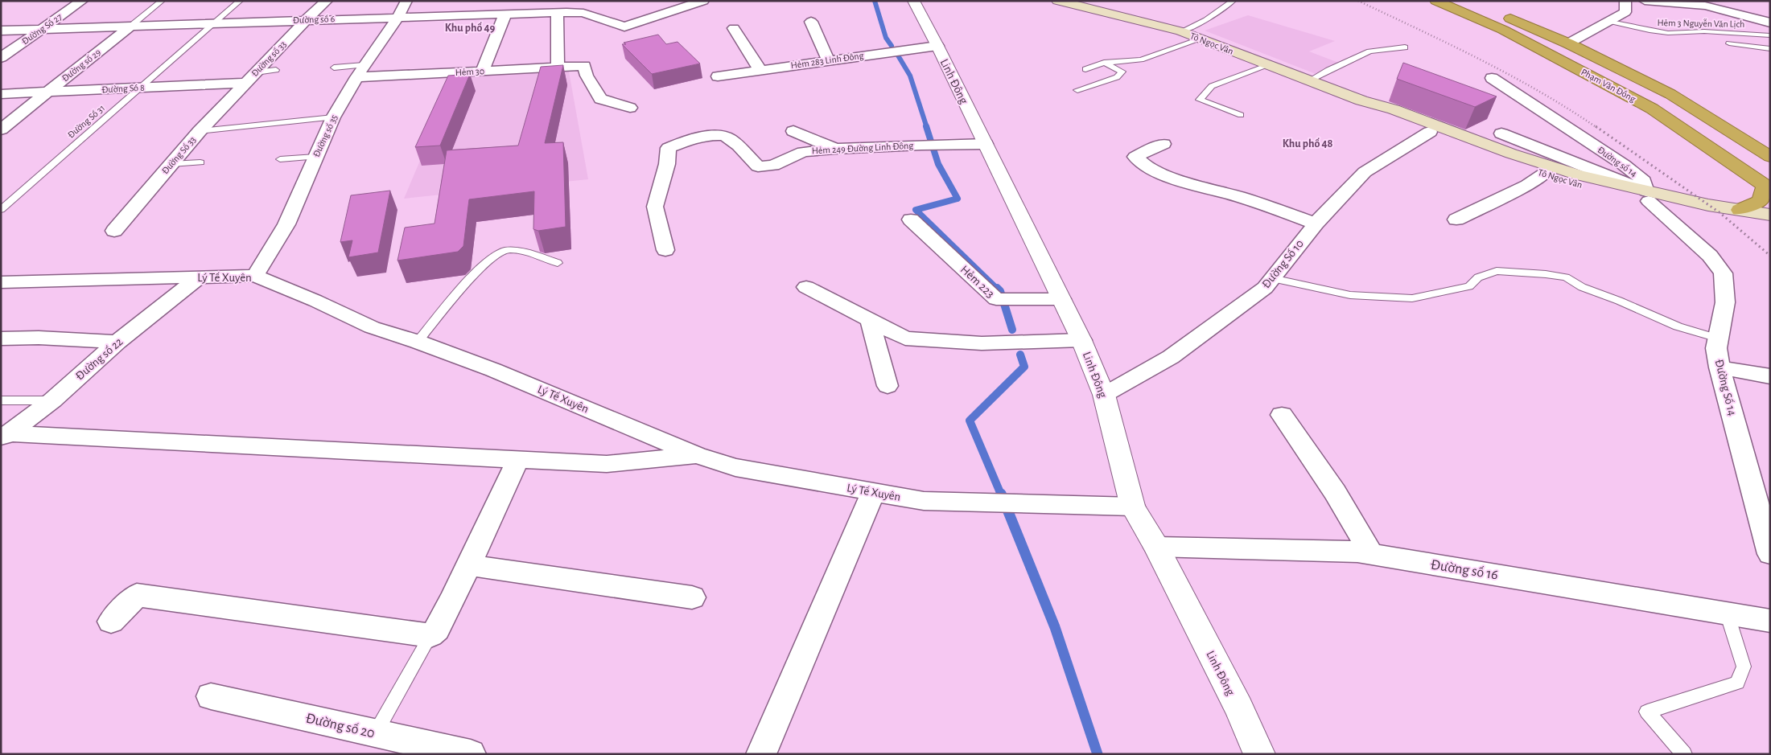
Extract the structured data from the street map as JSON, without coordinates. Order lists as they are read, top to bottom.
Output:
{
  "streets": {
    "highway": ["Phạm Văn Đồng"],
    "main road": ["Tô Ngọc Vân"],
    "street": [
      "Đường số 6",
      "Đường Số 27",
      "Đường số 33",
      "Hẻm 283 Linh Đông",
      "Đường số 29",
      "Hẻm 30",
      "Linh Đông",
      "Đường Só 8",
      "Đường số 35",
      "Hẻm 249 Đường Linh Đông",
      "Đường Số 33",
      "Đường số 14",
      "Đường Số 10",
      "Lý Tế Xuyên",
      "Hẻm 223",
      "Đường số 22",
      "Đường Số 14",
      "Đường số 16",
      "Đường số 20"
    ],
    "lane": ["Hẻm 3 Nguyễn Văn Lịch", "Đường Số 31"]
  },
  "crossings": [
    ["Đường số 6", "Đường Số 27"],
    ["Đường số 6", "Đường số 33"],
    ["Đường số 6", "Đường số 29"],
    ["Đường số 6", "Đường Số 31"],
    ["Đường số 6", "Đường số 35"],
    ["Tô Ngọc Vân", "Đường số 14"],
    ["Tô Ngọc Vân", "Đường Số 10"],
    ["Tô Ngọc Vân", "Đường Số 14"],
    ["Đường số 33", "Đường Só 8"],
    ["Đường số 33", "Đường Số 33"],
    ["Hẻm 283 Linh Đông", "Linh Đông"],
    ["Đường số 29", "Đường Só 8"],
    ["Hẻm 30", "Đường số 35"],
    ["Linh Đông", "Hẻm 249 Đường Linh Đông"],
    ["Linh Đông", "Đường Số 10"],
    ["Linh Đông", "Lý Tế Xuyên"],
    ["Linh Đông", "Hẻm 223"],
    ["Linh Đông", "Đường số 16"],
    ["Đường Só 8", "Đường Số 31"],
    ["Đường Só 8", "Đường Số 33"],
    ["Đường số 35", "Lý Tế Xuyên"],
    ["Đường số 14", "Đường Số 14"],
    ["Lý Tế Xuyên", "Đường số 22"]
  ],
  "districts": ["Khu phố 49", "Khu phố 48"]
}
